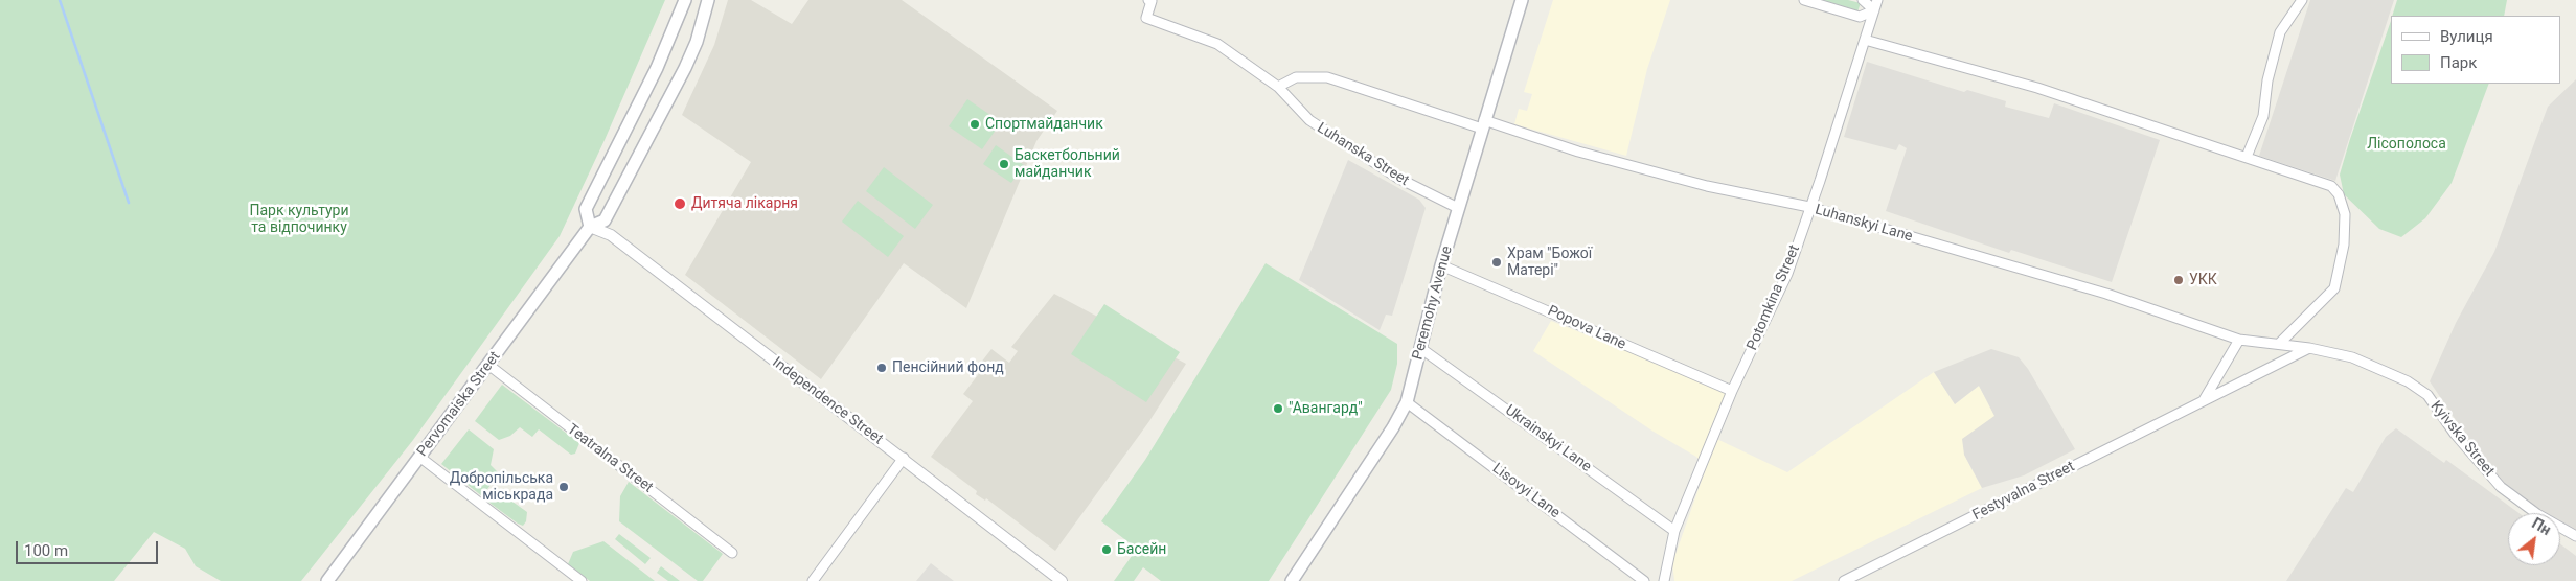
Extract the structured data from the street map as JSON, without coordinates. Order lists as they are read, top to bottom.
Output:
{
  "streets": {
    "main road": ["Peremohy Avenue", "Pervomaiska Street"],
    "street": [
      "Luhanska Street",
      "Luhanskyi Lane",
      "Potomkina Street",
      "Popova Lane",
      "Independence Street",
      "Ukrainskyi Lane",
      "Kyivska Street",
      "Teatralna Street",
      "Lisovyi Lane",
      "Festyvalna Street"
    ]
  },
  "crossings": [
    ["Luhanska Street", "Peremohy Avenue"],
    ["Luhanskyi Lane", "Potomkina Street"],
    ["Luhanskyi Lane", "Peremohy Avenue"],
    ["Potomkina Street", "Popova Lane"],
    ["Potomkina Street", "Ukrainskyi Lane"],
    ["Peremohy Avenue", "Popova Lane"],
    ["Peremohy Avenue", "Ukrainskyi Lane"],
    ["Peremohy Avenue", "Lisovyi Lane"],
    ["Independence Street", "Pervomaiska Street"],
    ["Pervomaiska Street", "Teatralna Street"],
    ["Kyivska Street", "Festyvalna Street"]
  ],
  "parks": ["Лісополоса", "Парк культури та відпочинку"],
  "places": [
    "Спортмайданчик",
    "Баскетбольний майданчик",
    "Дитяча лікарня",
    "Храм \"Божої Матері\"",
    "УКК",
    "Пенсійний фонд",
    "\"Авангард\"",
    "Добропільська міськрада",
    "Басейн"
  ],
  "legend": ["Вулиця", "Парк"],
  "scale_bar": "100 m",
  "north": "top right"
}
